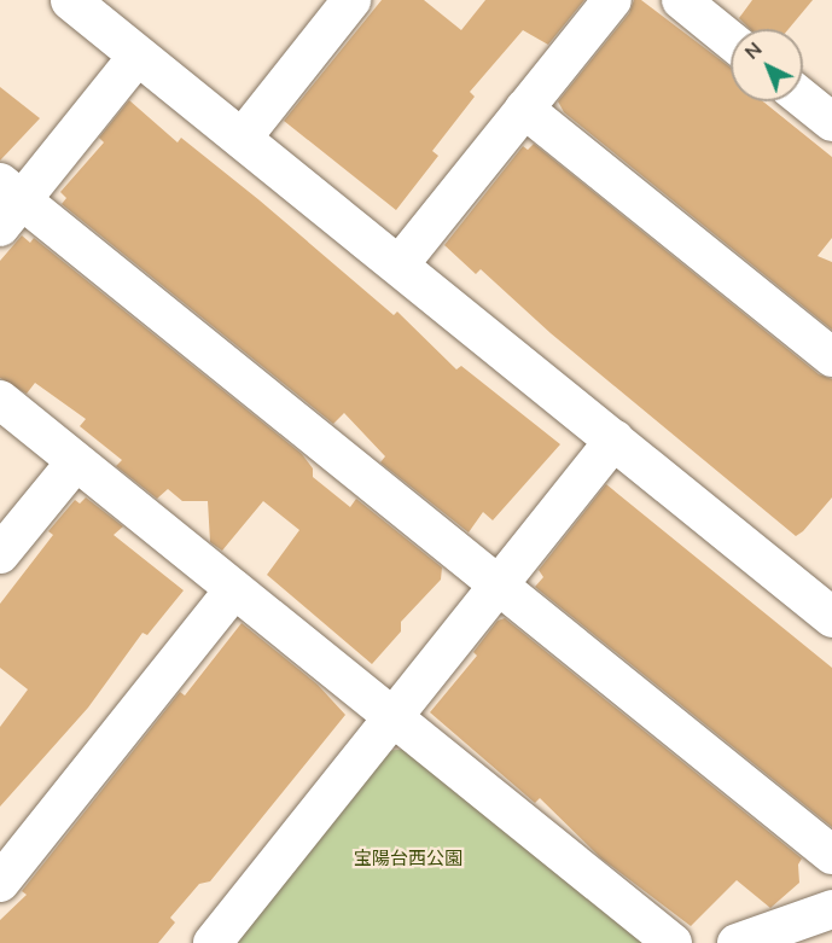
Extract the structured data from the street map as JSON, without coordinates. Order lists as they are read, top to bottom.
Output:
{
  "parks": ["宝陽台西公園"],
  "north": "top left"
}
